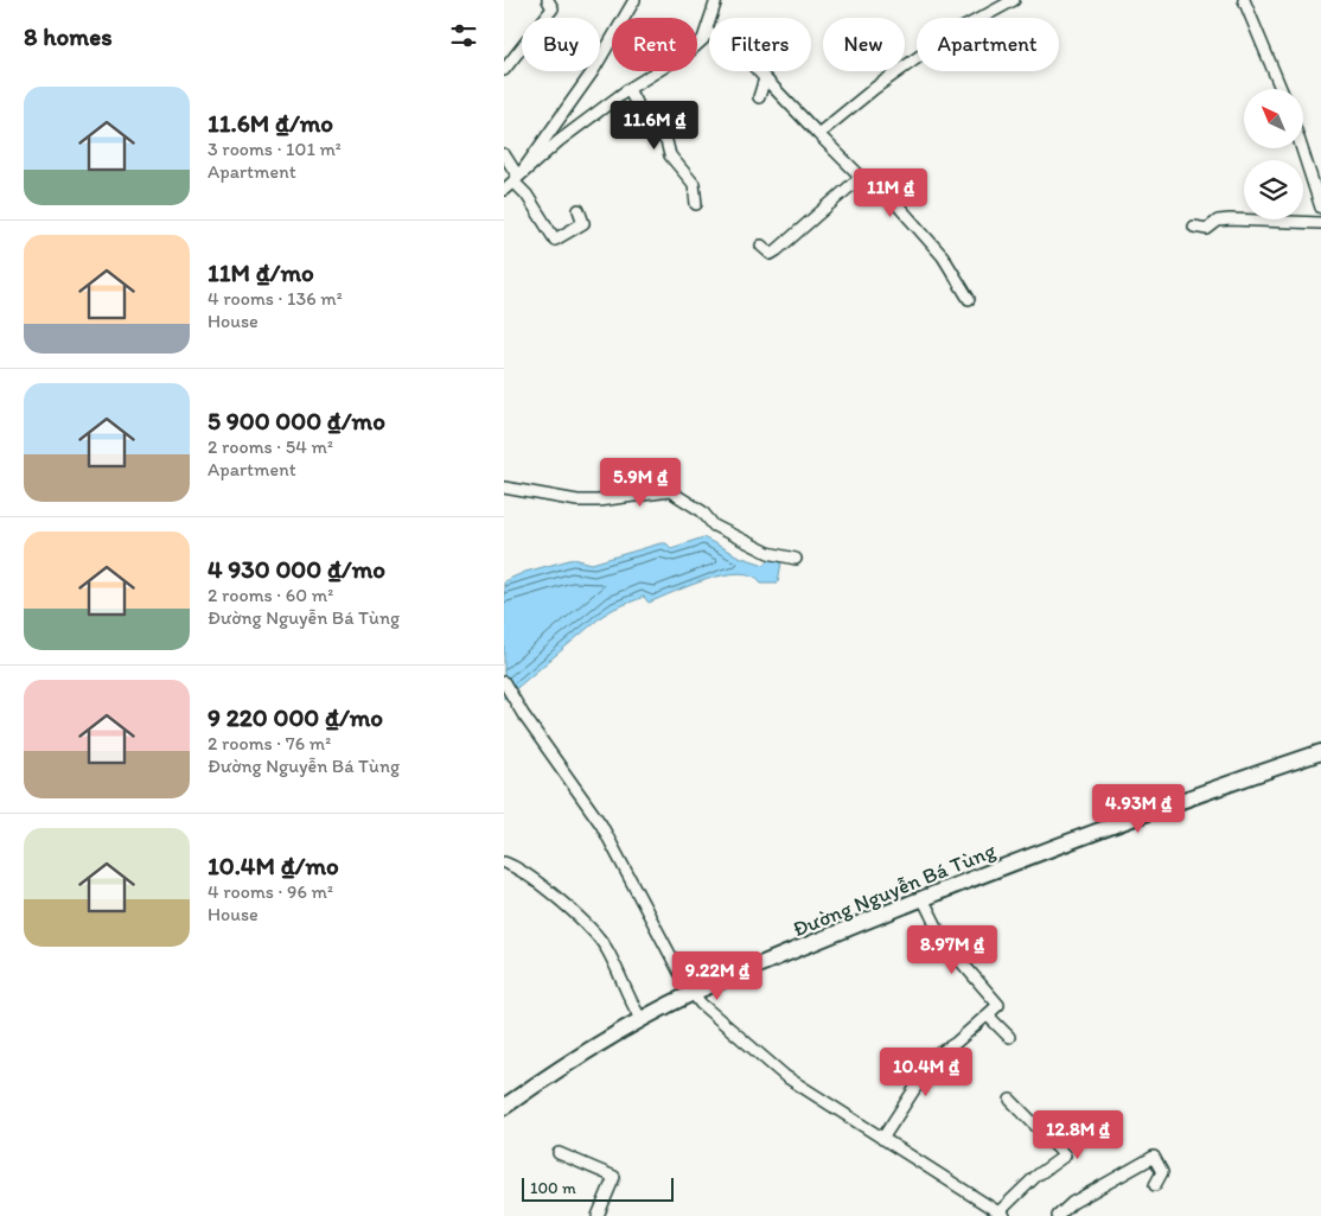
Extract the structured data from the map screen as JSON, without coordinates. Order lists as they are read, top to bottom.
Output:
{
  "streets": {
    "main road": ["Đường Nguyễn Bá Tùng"]
  },
  "scale_bar": "100 m",
  "north": "top left",
  "page": {
    "heading": "8 homes",
    "chip": [
      "Buy",
      "Rent",
      "Filters",
      "New",
      "Apartment"
    ],
    "list": [
      {
        "name": "11.6M ₫/mo",
        "note": "3 rooms · 101 m² · Apartment"
      },
      {
        "name": "11M ₫/mo",
        "note": "4 rooms · 136 m² · House"
      },
      {
        "name": "5 900 000 ₫/mo",
        "note": "2 rooms · 54 m² · Apartment"
      },
      {
        "name": "4 930 000 ₫/mo",
        "note": "2 rooms · 60 m² · Đường Nguyễn Bá Tùng"
      },
      {
        "name": "9 220 000 ₫/mo",
        "note": "2 rooms · 76 m² · Đường Nguyễn Bá Tùng"
      },
      {
        "name": "10.4M ₫/mo",
        "note": "4 rooms · 96 m² · House"
      }
    ],
    "price": [
      "11.6M ₫",
      "11M ₫",
      "5.9M ₫",
      "4.93M ₫",
      "8.97M ₫",
      "9.22M ₫",
      "10.4M ₫",
      "12.8M ₫"
    ],
    "scale": "100 m"
  }
}
